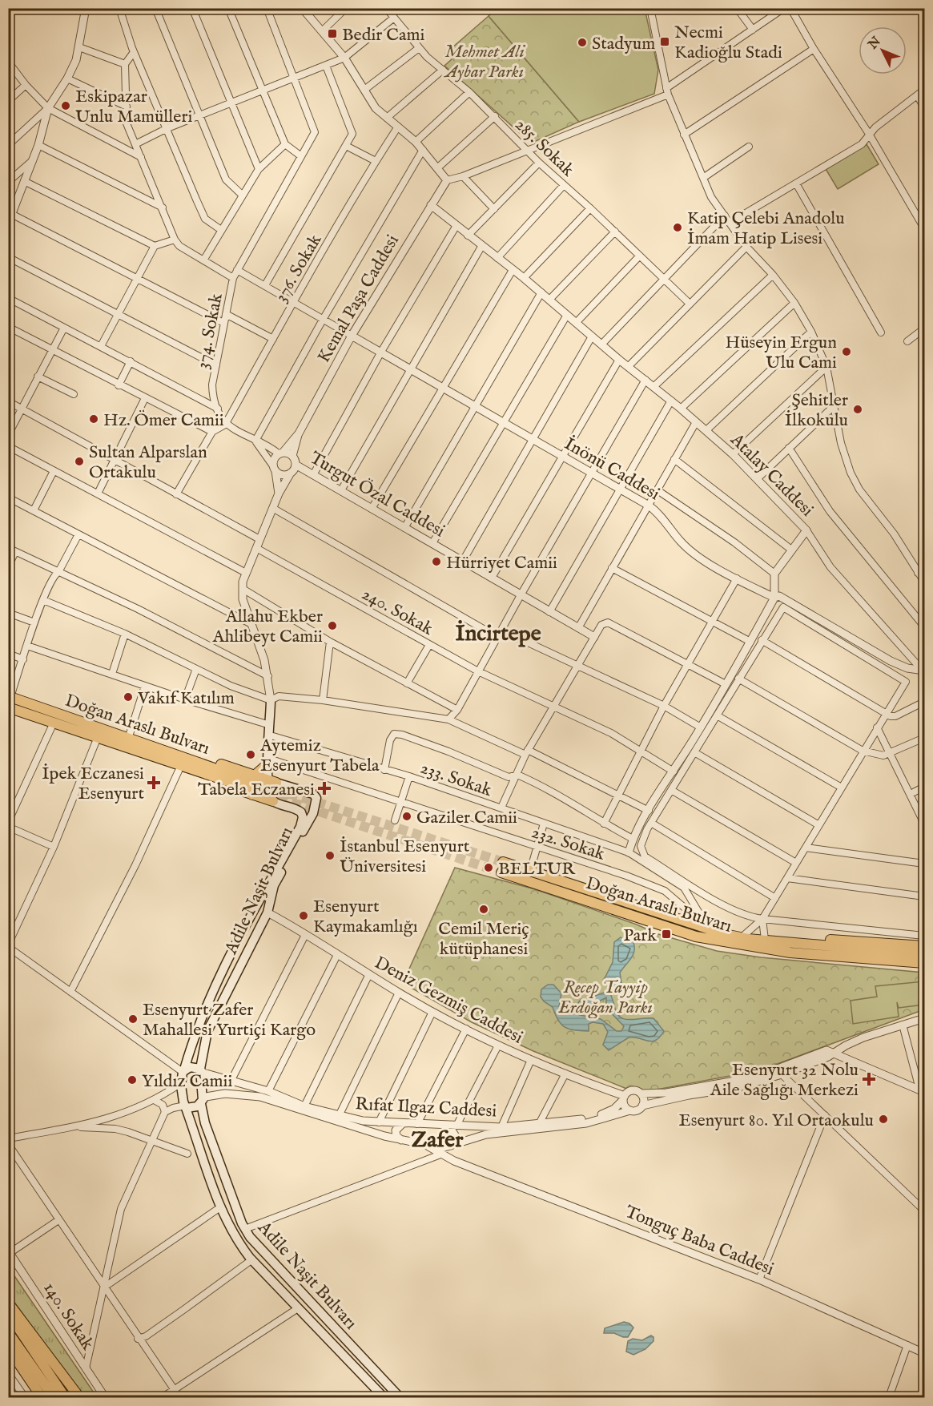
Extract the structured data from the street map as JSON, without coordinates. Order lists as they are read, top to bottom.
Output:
{
  "streets": {
    "main road": ["Doğan Araslı Bulvarı", "Adile Naşit Bulvarı"],
    "street": [
      "285. Sokak",
      "376. Sokak",
      "Kemal Paşa Caddesi",
      "374. Sokak",
      "İnönü Caddesi",
      "Atalay Caddesi",
      "Turgut Özal Caddesi",
      "240. Sokak",
      "233. Sokak",
      "232. Sokak",
      "Deniz Gezmiş Caddesi",
      "Rıfat Ilgaz Caddesi",
      "Tonguç Baba Caddesi",
      "140. Sokak"
    ]
  },
  "crossings": [
    ["376. Sokak", "374. Sokak"],
    ["Kemal Paşa Caddesi", "İnönü Caddesi"],
    ["Kemal Paşa Caddesi", "Atalay Caddesi"],
    ["Kemal Paşa Caddesi", "Turgut Özal Caddesi"],
    ["Doğan Araslı Bulvarı", "233. Sokak"],
    ["Doğan Araslı Bulvarı", "232. Sokak"],
    ["233. Sokak", "232. Sokak"],
    ["Adile Naşit Bulvarı", "Deniz Gezmiş Caddesi"],
    ["Adile Naşit Bulvarı", "Rıfat Ilgaz Caddesi"],
    ["Deniz Gezmiş Caddesi", "Rıfat Ilgaz Caddesi"],
    ["Rıfat Ilgaz Caddesi", "Tonguç Baba Caddesi"]
  ],
  "districts": ["İncirtepe", "Zafer"],
  "parks": ["Mehmet Ali Aybar Parkı", "Recep Tayyip Erdoğan Parkı"],
  "places": {
    "transit": ["Bedir Cami", "Necmi Kadioğlu Stadi", "Park"],
    "other": [
      "Stadyum",
      "Eskipazar Unlu Mamülleri",
      "Katip Çelebi Anadolu İmam Hatip Lisesi",
      "Hüseyin Ergun Ulu Cami",
      "Şehitler İlkokulu",
      "Hz. Ömer Camii",
      "Sultan Alparslan Ortakulu",
      "Hürriyet Camii",
      "Allahu Ekber Ahlibeyt Camii",
      "Vakıf Katılım",
      "Aytemiz Esenyurt Tabela",
      "Gaziler Camii",
      "İstanbul Esenyurt Üniversitesi",
      "BELTUR",
      "Cemil Meriç kütüphanesi",
      "Esenyurt Kaymakamlığı",
      "Esenyurt Zafer Mahallesi Yurtiçi Kargo",
      "Yıldız Camii",
      "Esenyurt 80. Yıl Ortaokulu"
    ],
    "health": ["İpek Eczanesi Esenyurt", "Tabela Eczanesi", "Esenyurt 32 Nolu Aile Sağlığı Merkezi"]
  },
  "north": "top left"
}
